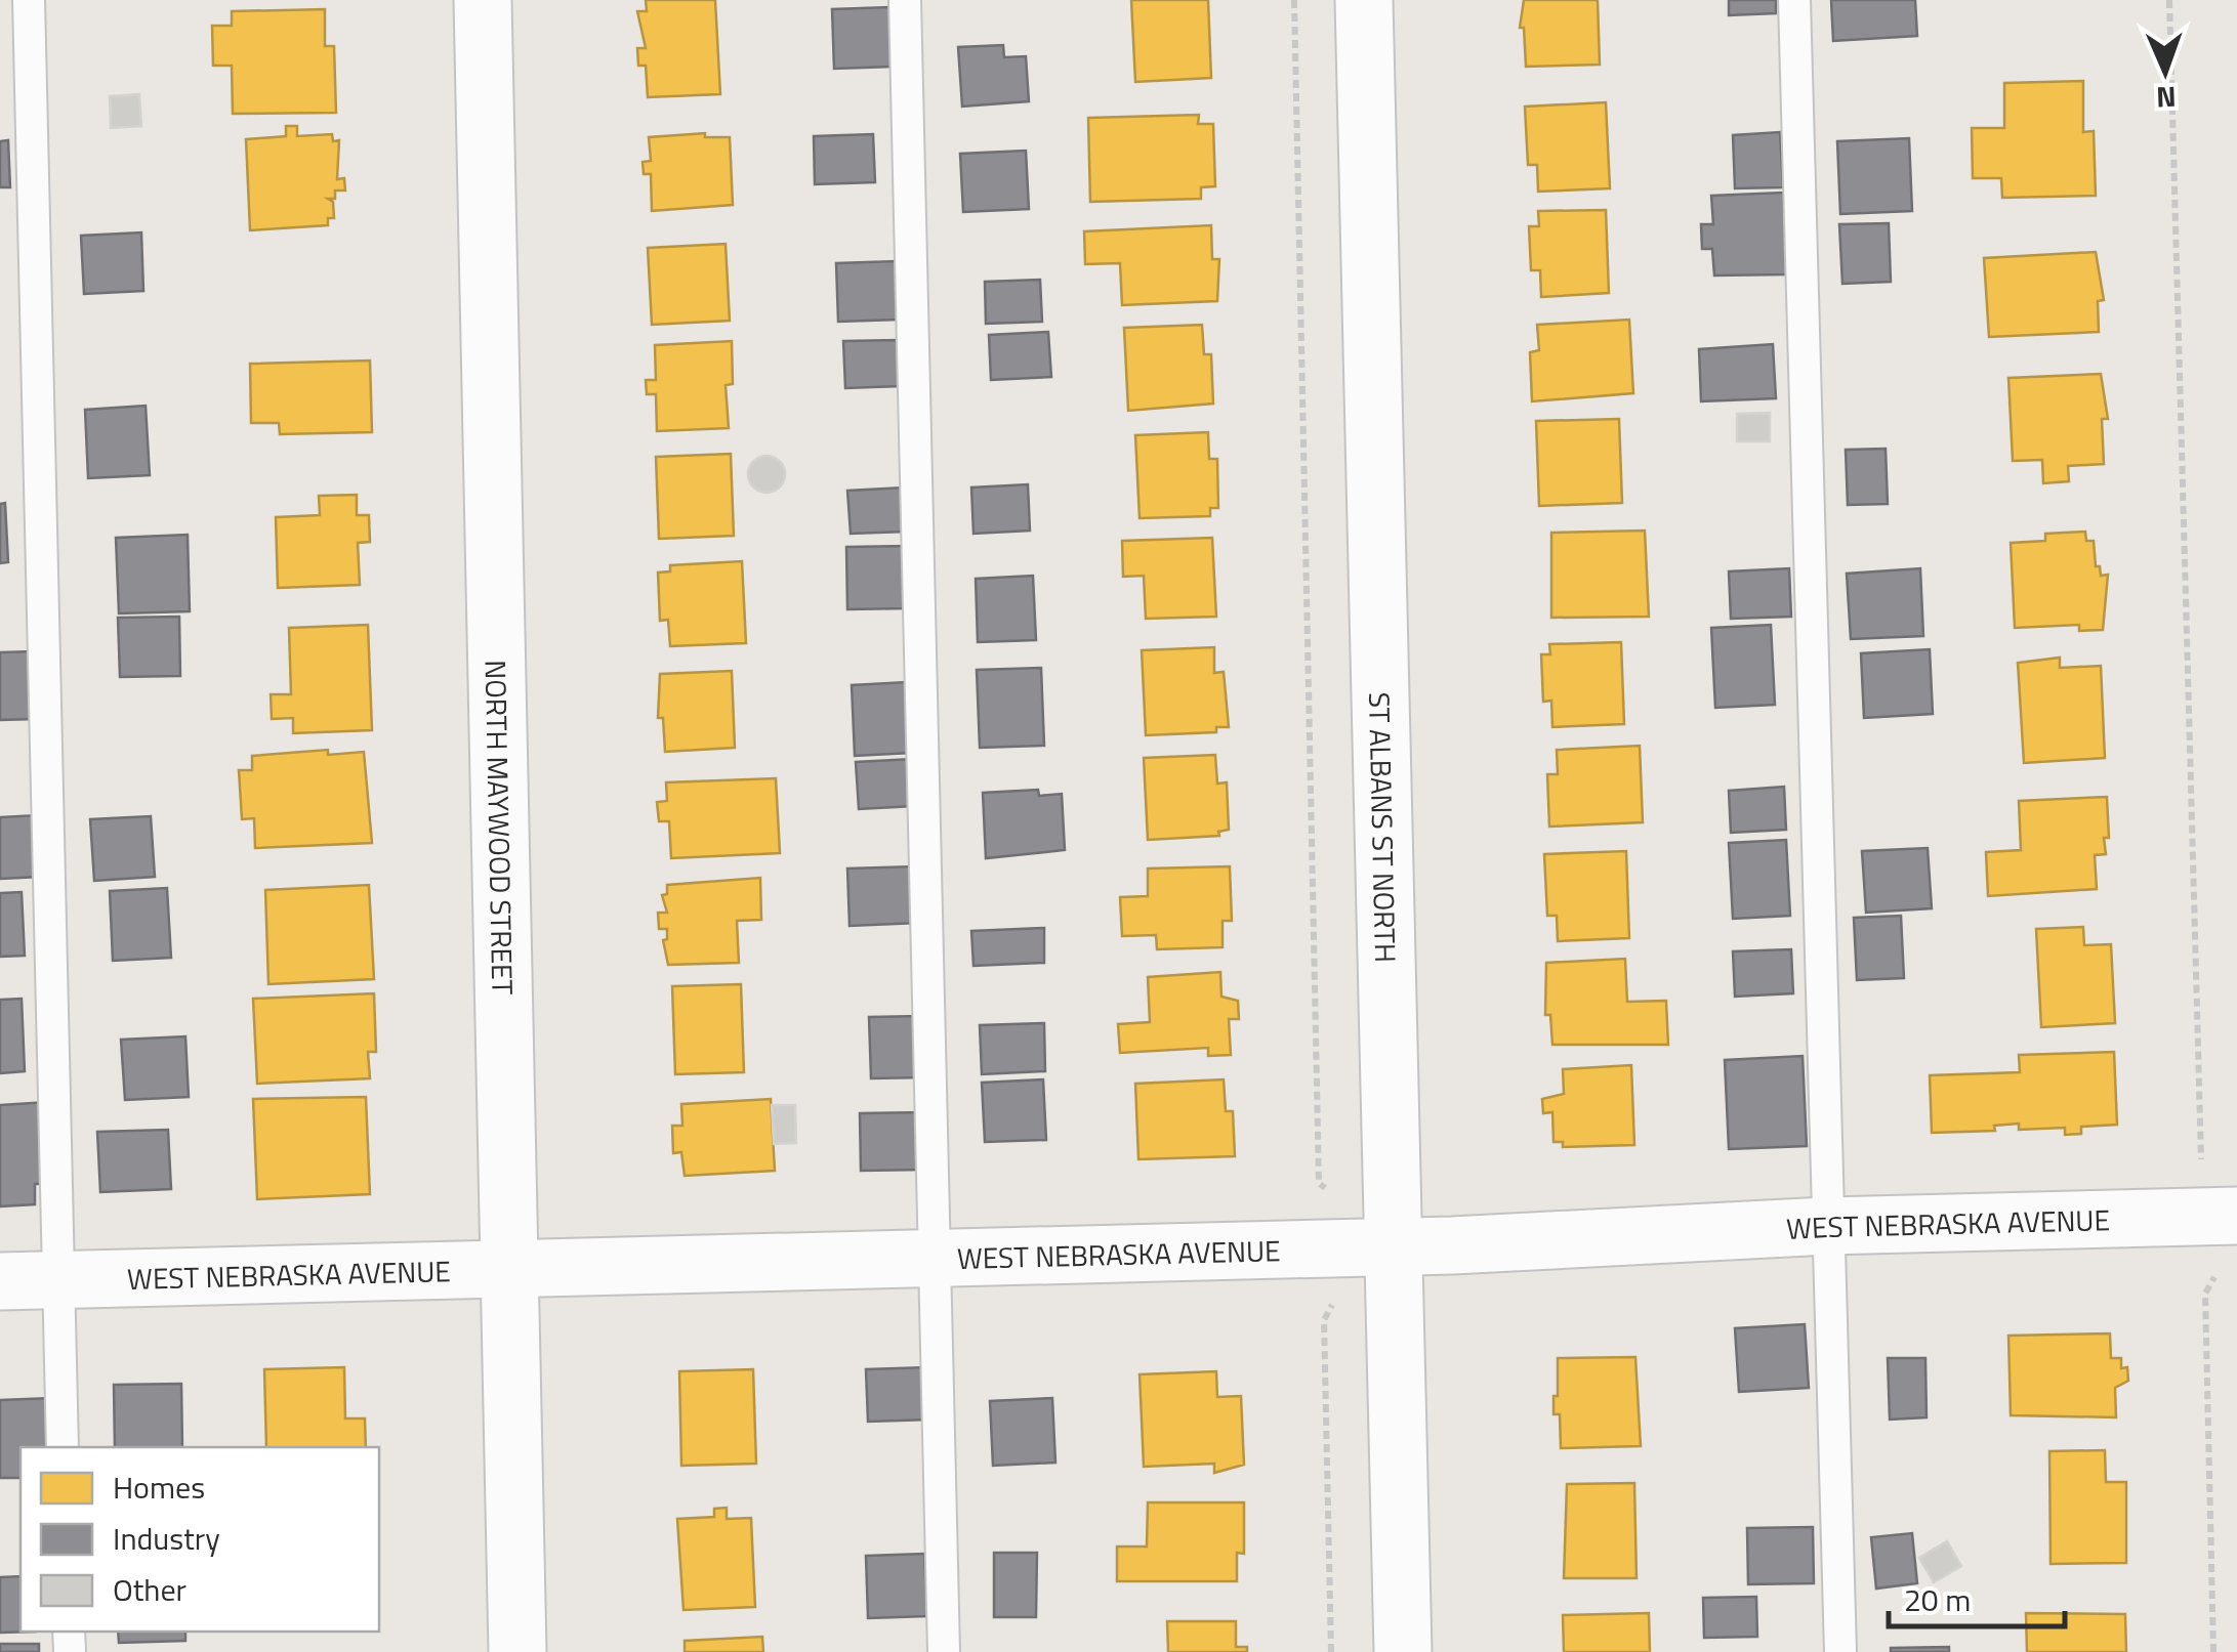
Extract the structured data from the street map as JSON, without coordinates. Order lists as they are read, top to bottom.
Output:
{
  "streets": {
    "street": ["NORTH MAYWOOD STREET", "ST ALBANS ST NORTH", "WEST NEBRASKA AVENUE"]
  },
  "crossings": [
    ["NORTH MAYWOOD STREET", "WEST NEBRASKA AVENUE"],
    ["ST ALBANS ST NORTH", "WEST NEBRASKA AVENUE"]
  ],
  "legend": ["Homes", "Industry", "Other"],
  "scale_bar": "20 m",
  "north": "bottom"
}
